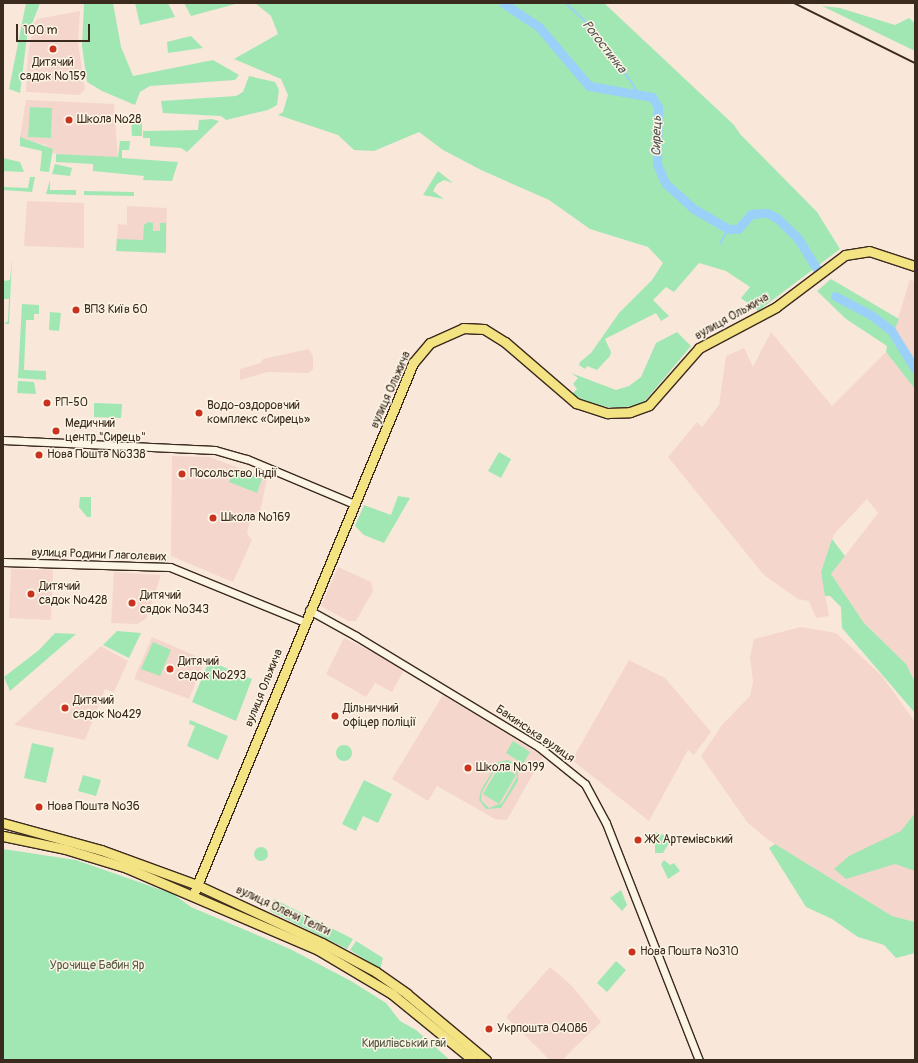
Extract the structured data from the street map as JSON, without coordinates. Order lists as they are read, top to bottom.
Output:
{
  "streets": {
    "main road": ["вулиця Ольжича", "вулиця Олени Теліги"],
    "street": ["вулиця Родини Глаголєвих", "Бакинська вулиця"]
  },
  "crossings": [
    ["вулиця Ольжича", "вулиця Родини Глаголєвих"],
    ["вулиця Ольжича", "Бакинська вулиця"],
    ["вулиця Ольжича", "вулиця Олени Теліги"]
  ],
  "water": ["Рогостинка", "Сирець"],
  "parks": ["Урочище Бабин Яр", "Кирилівський гай"],
  "places": [
    "Дитячий садок №159",
    "Школа №28",
    "ВПЗ Київ 60",
    "РП-50",
    "Водо-оздоровчий комплекс «Сирець»",
    "Медичний центр \"Сирець\"",
    "Нова Пошта №338",
    "Посольство Індії",
    "Школа №169",
    "Дитячий садок №428",
    "Дитячий садок №343",
    "Дитячий садок №293",
    "Дитячий садок №429",
    "Дільничний офіцер поліції",
    "Школа №199",
    "Нова Пошта №36",
    "ЖК Артемівський",
    "Нова Пошта №310",
    "Укрпошта 04086"
  ],
  "scale_bar": "100 m"
}
